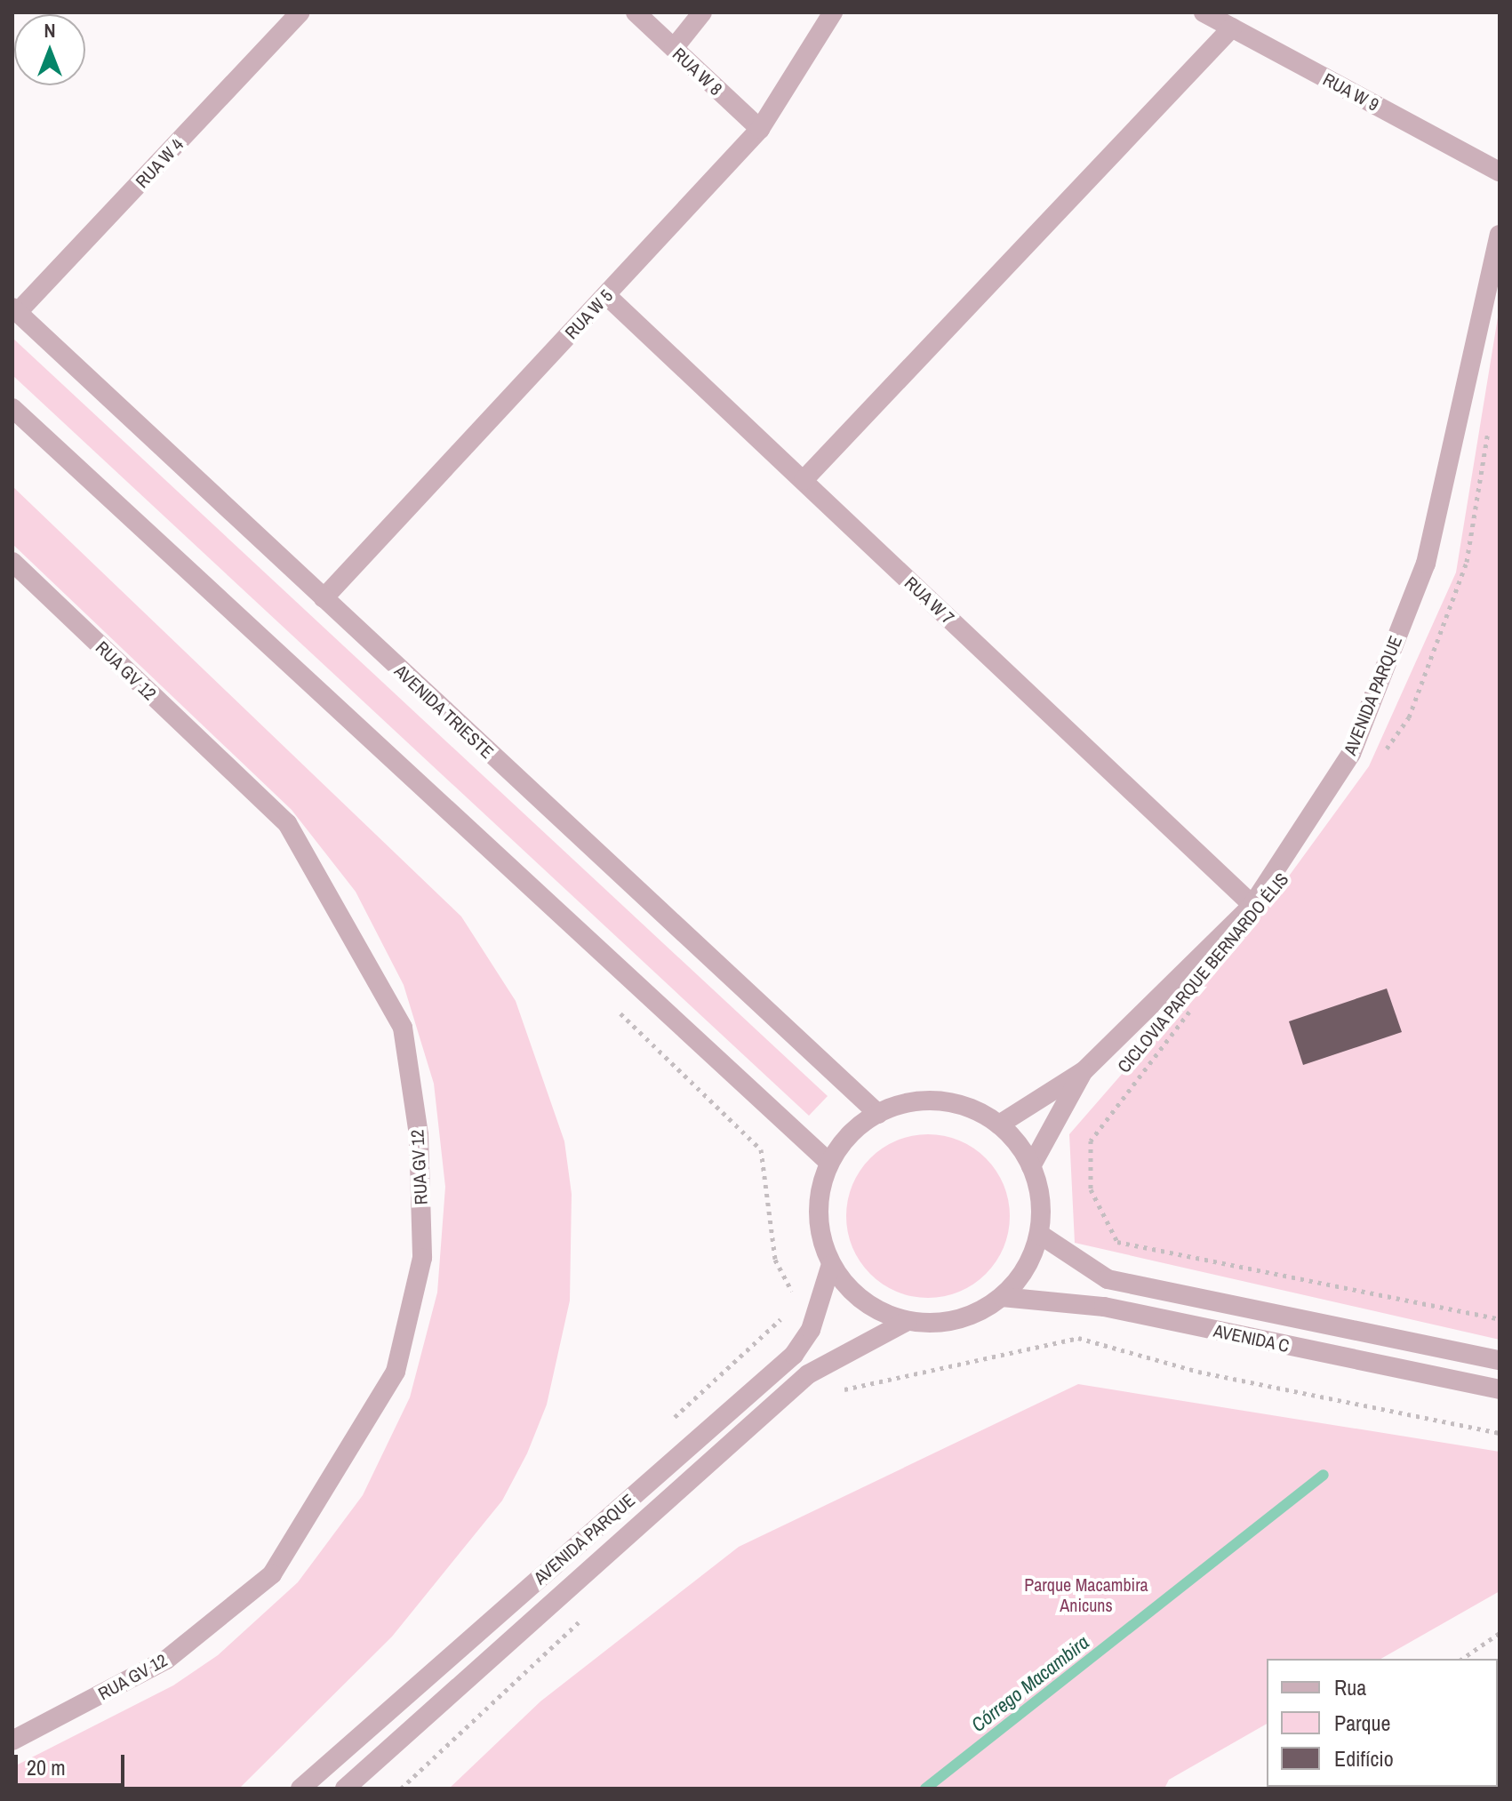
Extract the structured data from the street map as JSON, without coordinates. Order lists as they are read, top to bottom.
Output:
{
  "streets": {
    "street": [
      "RUA W 8",
      "RUA W 9",
      "RUA W 4",
      "RUA W 5",
      "RUA W 7",
      "RUA GV 12",
      "AVENIDA PARQUE",
      "AVENIDA TRIESTE",
      "AVENIDA C"
    ],
    "path": ["CICLOVIA PARQUE BERNARDO ÉLIS"]
  },
  "crossings": [
    ["RUA W 8", "RUA W 5"],
    ["RUA W 4", "AVENIDA TRIESTE"],
    ["RUA W 5", "RUA W 7"],
    ["RUA W 5", "AVENIDA TRIESTE"],
    ["RUA W 7", "AVENIDA PARQUE"],
    ["AVENIDA PARQUE", "AVENIDA TRIESTE"],
    ["AVENIDA PARQUE", "AVENIDA C"],
    ["AVENIDA TRIESTE", "AVENIDA C"]
  ],
  "water": ["Córrego Macambira"],
  "parks": ["Parque Macambira Anicuns"],
  "legend": ["Rua", "Parque", "Edifício"],
  "scale_bar": "20 m",
  "north": "top"
}
